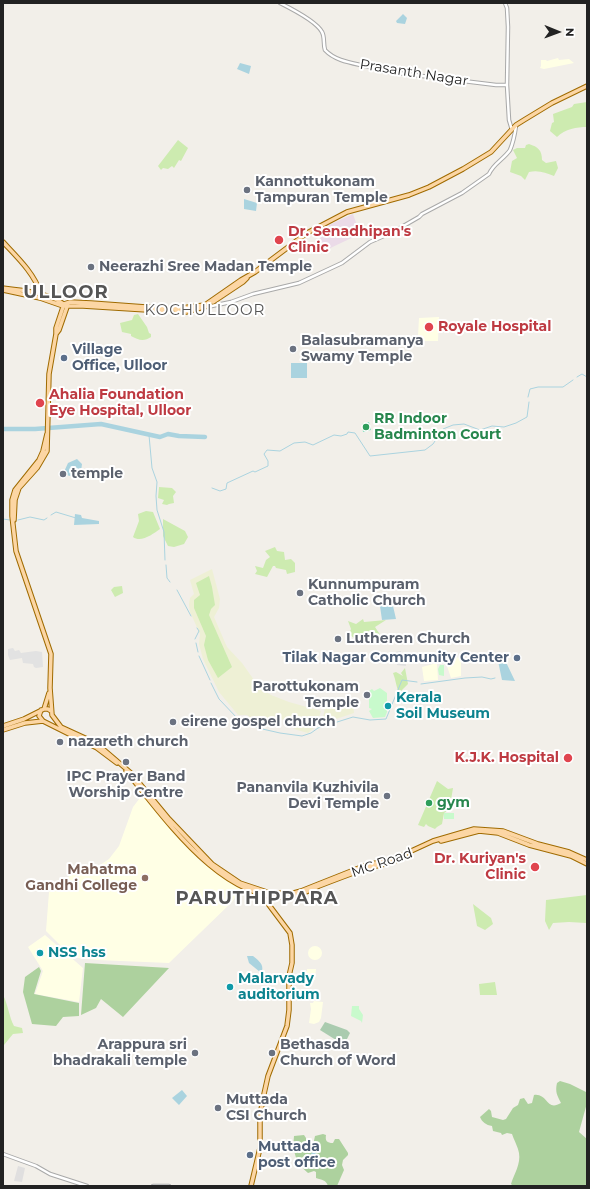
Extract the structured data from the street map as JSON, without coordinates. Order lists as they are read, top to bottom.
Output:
{
  "streets": {
    "main road": ["MC Road"],
    "street": ["Prasanth Nagar"]
  },
  "districts": ["ULLOOR", "KOCHULLOOR", "PARUTHIPPARA"],
  "places": [
    "Kannottukonam Tampuran Temple",
    "Dr. Senadhipan's Clinic",
    "Neerazhi Sree Madan Temple",
    "Royale Hospital",
    "Balasubramanya Swamy Temple",
    "Village Office, Ulloor",
    "Ahalia Foundation Eye Hospital, Ulloor",
    "RR Indoor Badminton Court",
    "temple",
    "Kunnumpuram Catholic Church",
    "Lutheren Church",
    "Tilak Nagar Community Center",
    "Parottukonam Temple",
    "Kerala Soil Museum",
    "eirene gospel church",
    "nazareth church",
    "K.J.K. Hospital",
    "IPC Prayer Band Worship Centre",
    "Pananvila Kuzhivila Devi Temple",
    "gym",
    "Dr. Kuriyan's Clinic",
    "Mahatma Gandhi College",
    "NSS hss",
    "Malarvady auditorium",
    "Arappura sri bhadrakali temple",
    "Bethasda Church of Word",
    "Muttada CSI Church",
    "Muttada post office"
  ],
  "north": "right"
}
